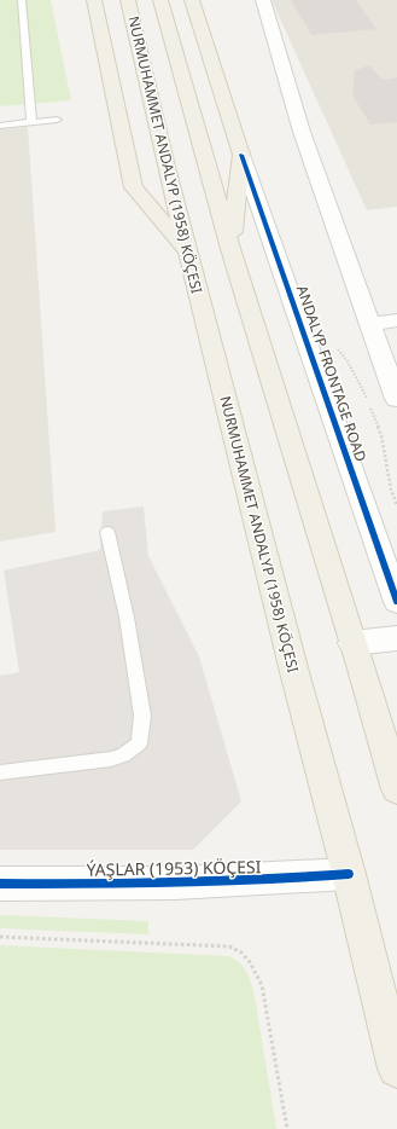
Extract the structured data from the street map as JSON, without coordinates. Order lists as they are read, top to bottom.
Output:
{
  "streets": {
    "main road": ["NURMUHAMMET ANDALYP (1958) KÖÇESI"],
    "street": ["ANDALYP FRONTAGE ROAD", "ÝAŞLAR (1953) KÖÇESI"]
  },
  "crossings": [
    ["NURMUHAMMET ANDALYP (1958) KÖÇESI", "ÝAŞLAR (1953) KÖÇESI"]
  ]
}
